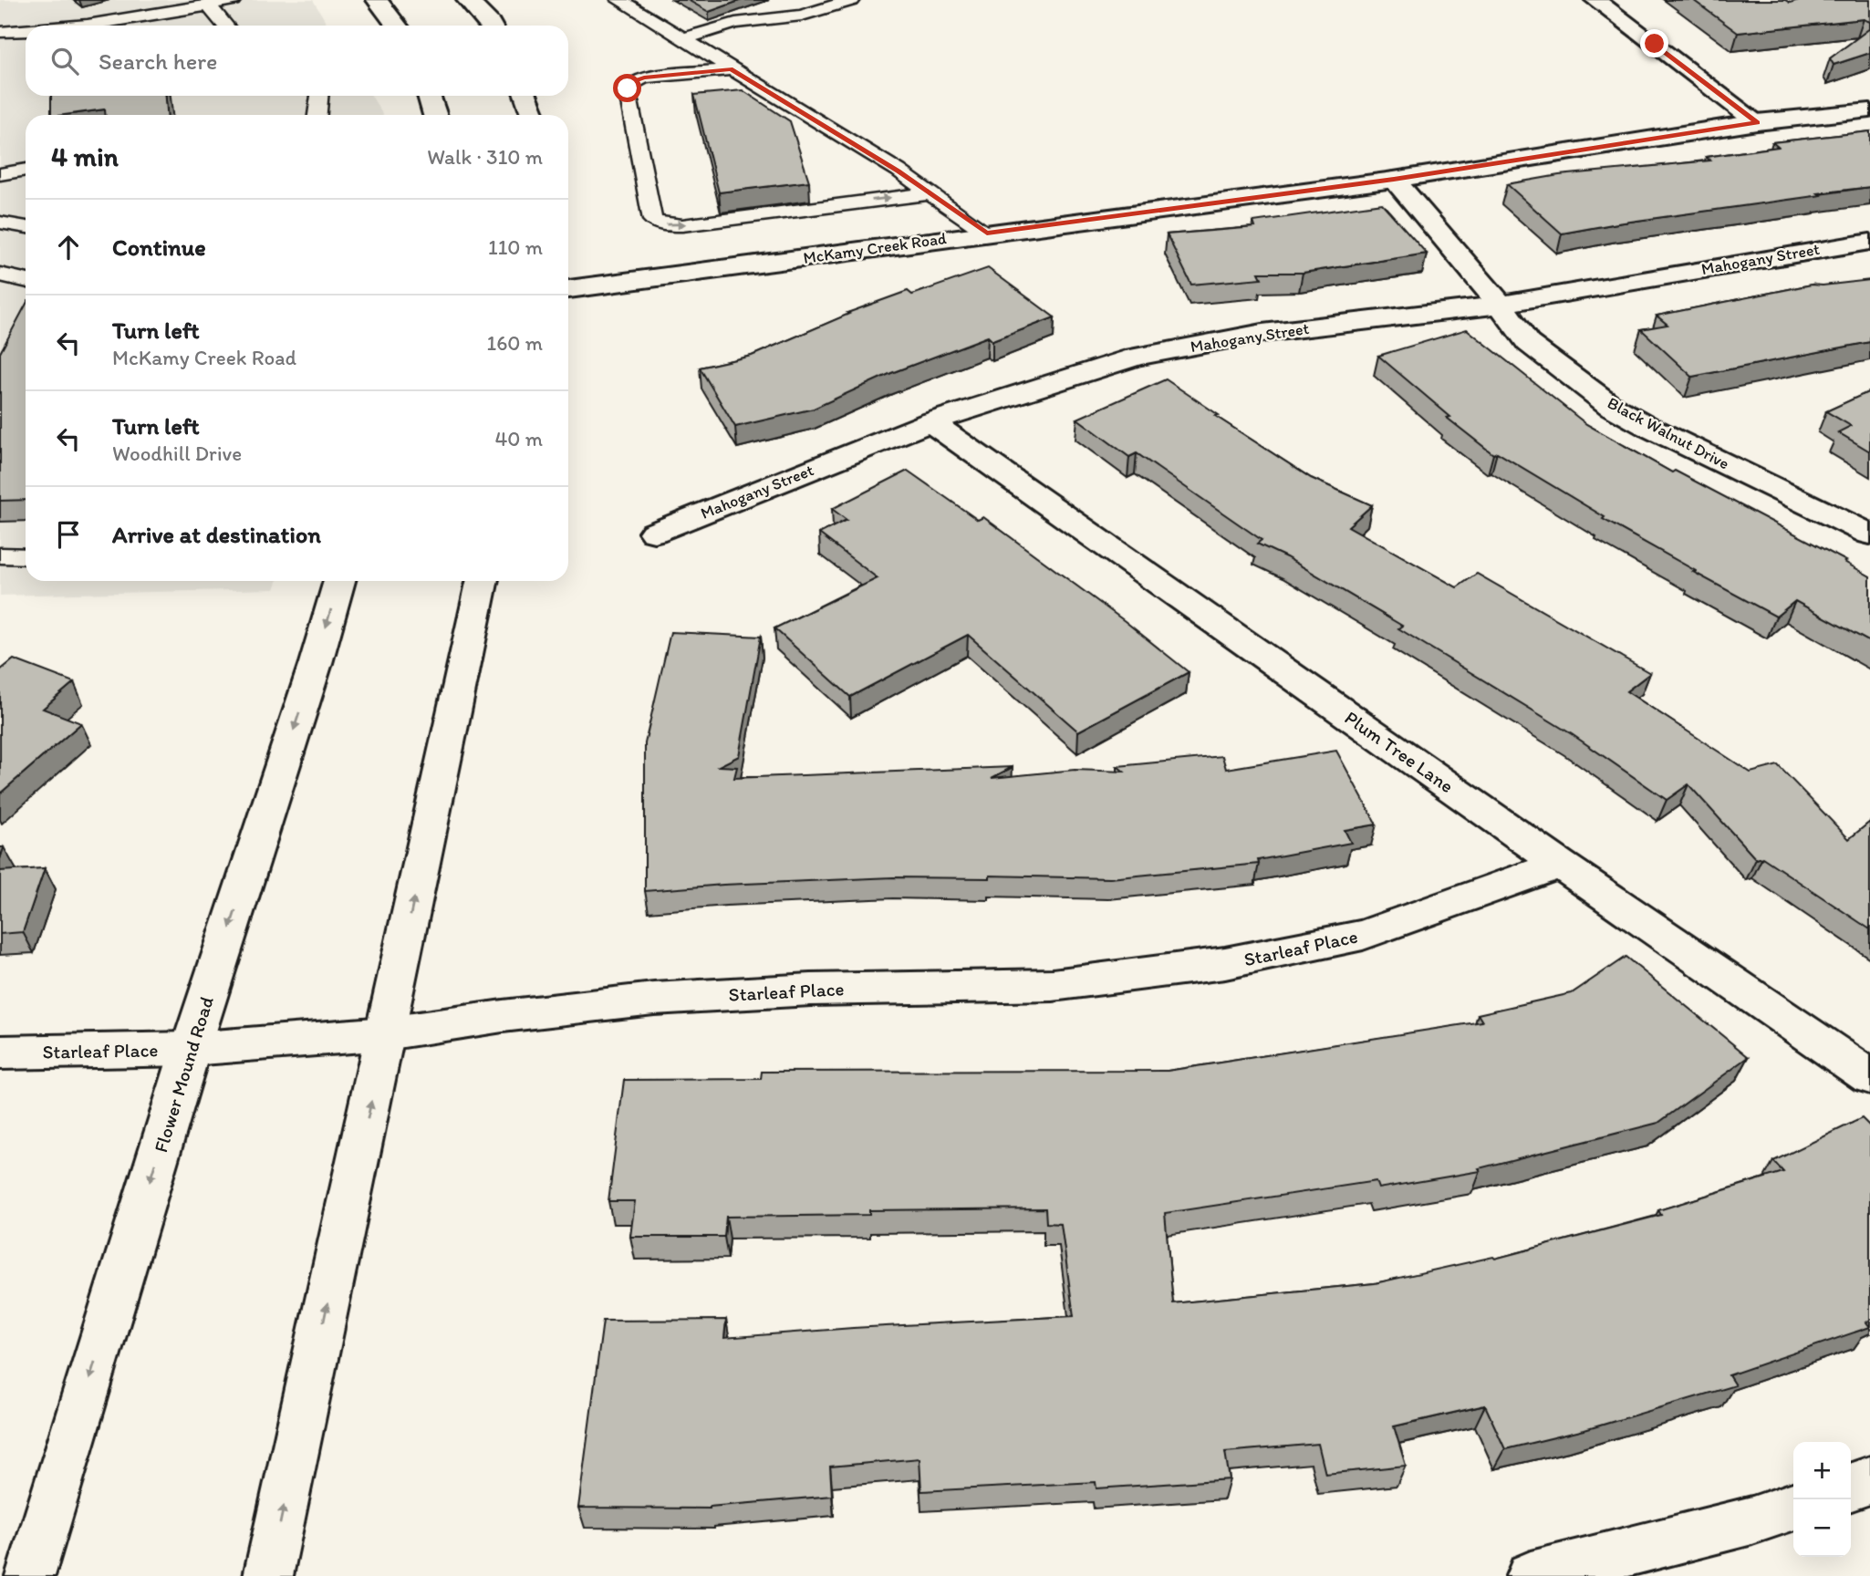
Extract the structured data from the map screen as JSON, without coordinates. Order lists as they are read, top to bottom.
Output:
{
  "streets": {
    "street": [
      "McKamy Creek Road",
      "Mahogany Street",
      "Black Walnut Drive",
      "Plum Tree Lane",
      "Starleaf Place",
      "Flower Mound Road"
    ]
  },
  "crossings": [
    ["McKamy Creek Road", "Black Walnut Drive"],
    ["Mahogany Street", "Black Walnut Drive"],
    ["Mahogany Street", "Plum Tree Lane"],
    ["Plum Tree Lane", "Starleaf Place"],
    ["Starleaf Place", "Flower Mound Road"]
  ],
  "page": {
    "search": "Search here",
    "heading": ["4 min", "Walk · 310 m"],
    "list": [
      ["Continue", "110 m"],
      ["Turn left", "McKamy Creek Road", "160 m"],
      ["Turn left", "Woodhill Drive", "40 m"],
      "Arrive at destination"
    ],
    "map_buttons": ["+", "−"]
  }
}
